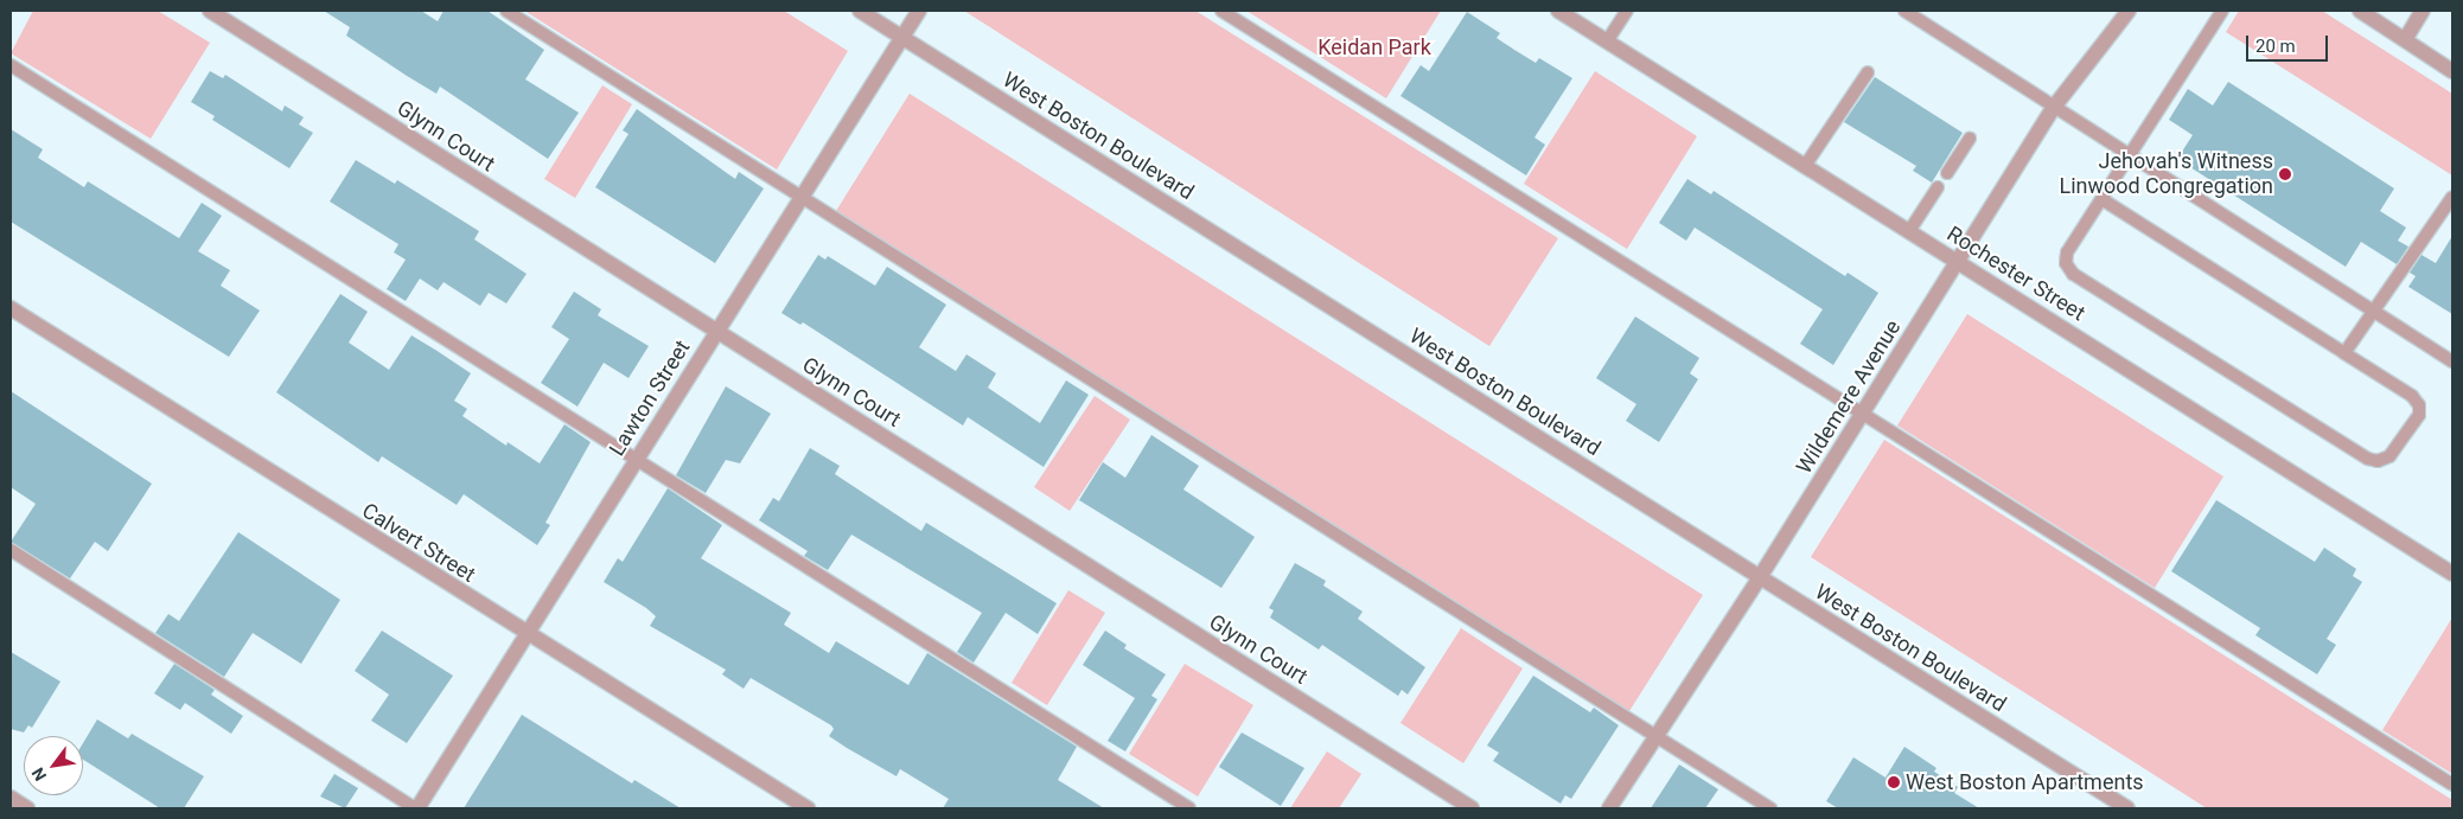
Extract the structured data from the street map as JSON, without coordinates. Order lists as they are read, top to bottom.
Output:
{
  "streets": {
    "street": [
      "Glynn Court",
      "West Boston Boulevard",
      "Rochester Street",
      "Wildemere Avenue",
      "Lawton Street",
      "Calvert Street"
    ]
  },
  "crossings": [
    ["Glynn Court", "Lawton Street"],
    ["West Boston Boulevard", "Wildemere Avenue"],
    ["West Boston Boulevard", "Lawton Street"],
    ["Rochester Street", "Wildemere Avenue"],
    ["Lawton Street", "Calvert Street"]
  ],
  "parks": ["Keidan Park"],
  "places": ["Jehovah's Witness Linwood Congregation", "West Boston Apartments"],
  "scale_bar": "20 m",
  "north": "bottom left"
}
